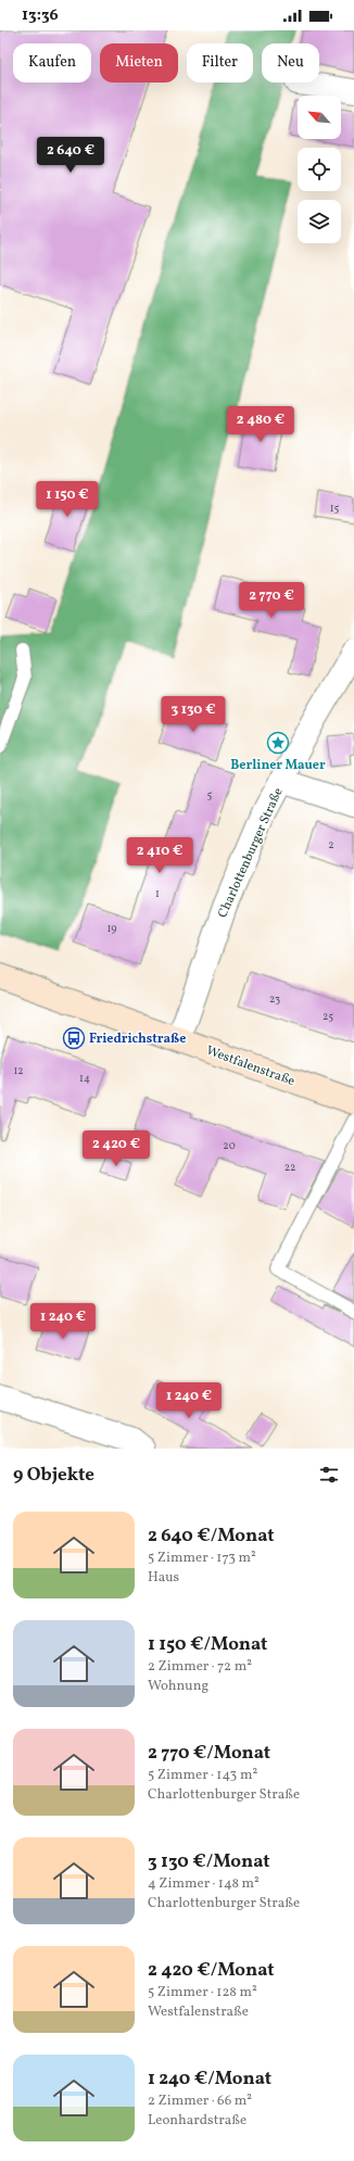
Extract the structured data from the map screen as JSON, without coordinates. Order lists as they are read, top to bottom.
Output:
{
  "streets": {
    "main road": ["Westfalenstraße"],
    "street": ["Charlottenburger Straße"]
  },
  "crossings": [
    ["Charlottenburger Straße", "Westfalenstraße"]
  ],
  "places": {
    "place": ["Berliner Mauer"],
    "bus stop": ["Friedrichstraße"]
  },
  "house_numbers": [
    "15",
    "5",
    "2",
    "1",
    "19",
    "23",
    "25",
    "12",
    "14",
    "20",
    "22"
  ],
  "north": "top left",
  "page": {
    "status": "13:36",
    "chip": [
      "Kaufen",
      "Mieten",
      "Filter",
      "Neu"
    ],
    "price": [
      "2 640 €",
      "2 480 €",
      "1 150 €",
      "2 770 €",
      "3 130 €",
      "2 410 €",
      "2 420 €",
      "1 240 €",
      "1 240 €"
    ],
    "heading": "9 Objekte",
    "list": [
      {
        "name": "2 640 €/Monat",
        "note": "5 Zimmer · 173 m² · Haus"
      },
      {
        "name": "1 150 €/Monat",
        "note": "2 Zimmer · 72 m² · Wohnung"
      },
      {
        "name": "2 770 €/Monat",
        "note": "5 Zimmer · 143 m² · Charlottenburger Straße"
      },
      {
        "name": "3 130 €/Monat",
        "note": "4 Zimmer · 148 m² · Charlottenburger Straße"
      },
      {
        "name": "2 420 €/Monat",
        "note": "5 Zimmer · 128 m² · Westfalenstraße"
      },
      {
        "name": "1 240 €/Monat",
        "note": "2 Zimmer · 66 m² · Leonhardstraße"
      }
    ]
  }
}
